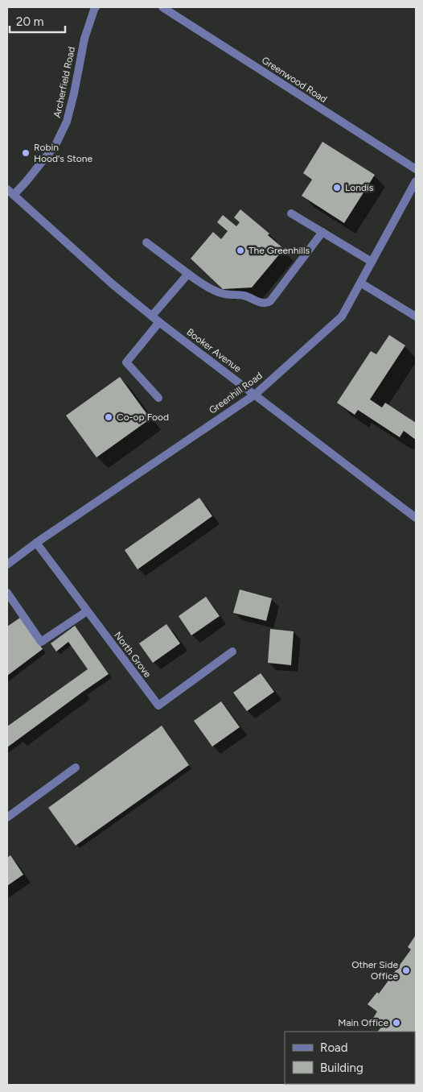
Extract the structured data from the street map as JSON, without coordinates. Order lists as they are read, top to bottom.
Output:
{
  "streets": {
    "street": [
      "Greenwood Road",
      "Archerfield Road",
      "Booker Avenue",
      "Greenhill Road",
      "North Grove"
    ]
  },
  "crossings": [
    ["Archerfield Road", "Booker Avenue"],
    ["Booker Avenue", "Greenhill Road"],
    ["Greenhill Road", "North Grove"]
  ],
  "places": [
    "Robin Hood's Stone",
    "Londis",
    "The Greenhills",
    "Co-op Food",
    "Other Side Office",
    "Main Office"
  ],
  "legend": ["Road", "Building"],
  "scale_bar": "20 m"
}
